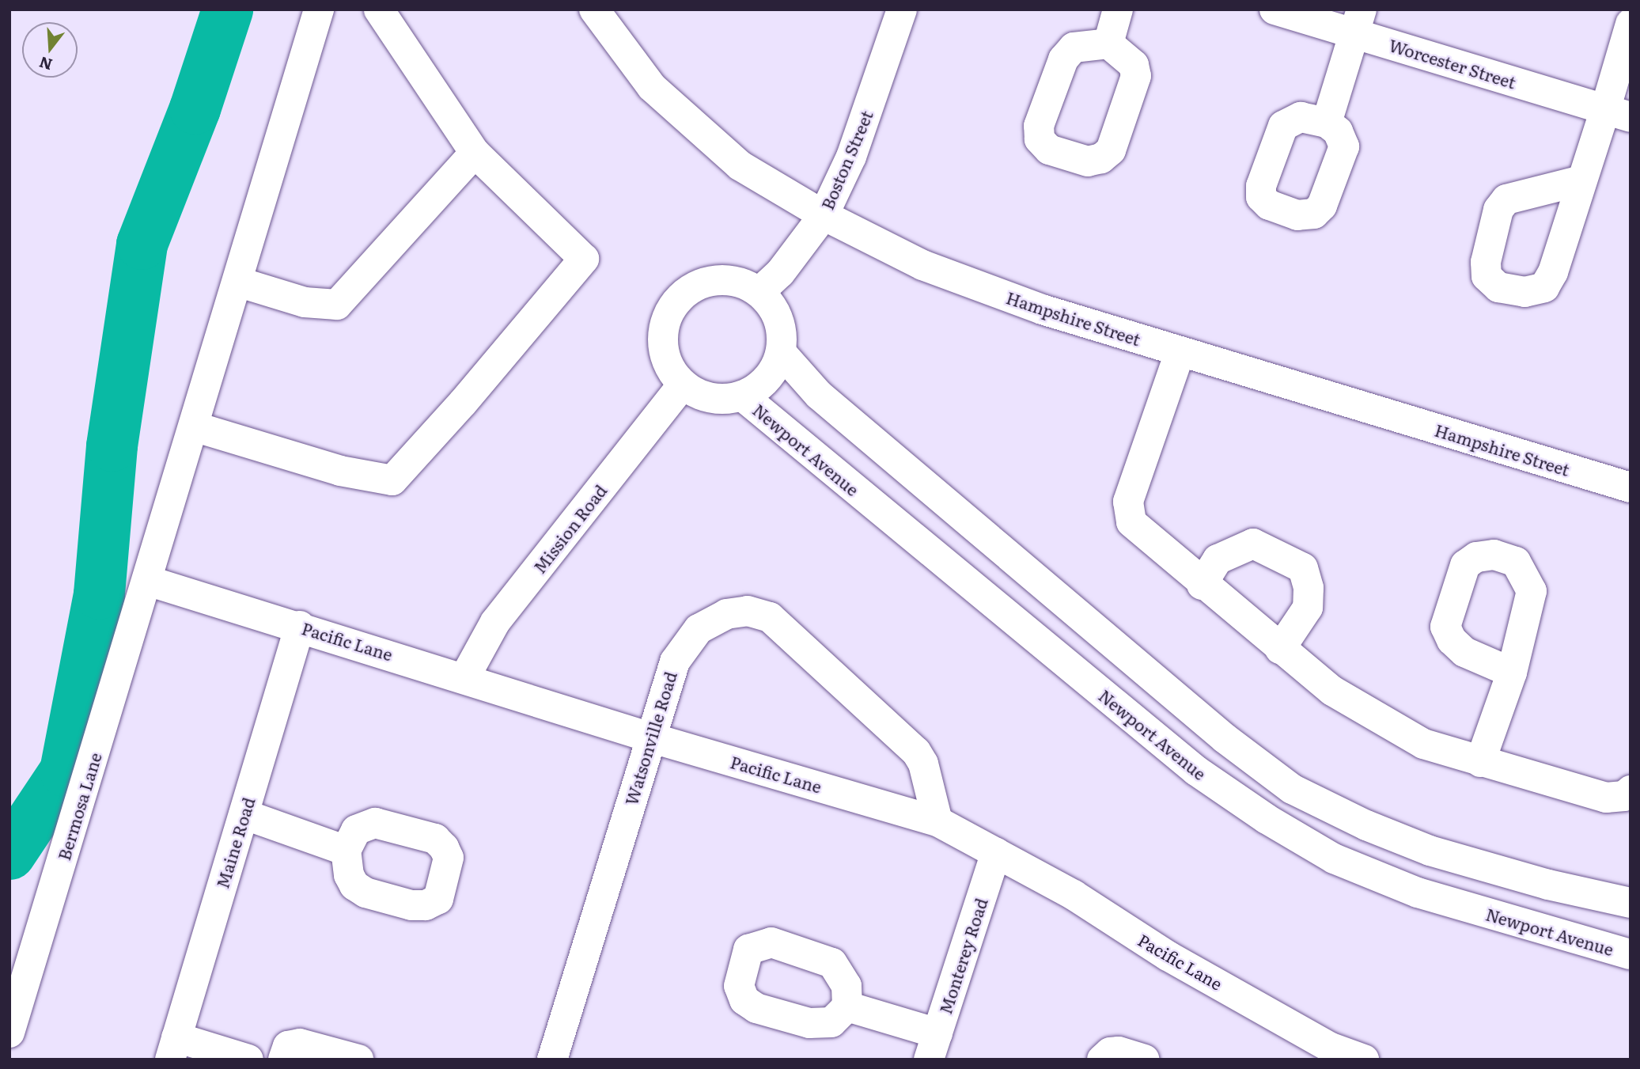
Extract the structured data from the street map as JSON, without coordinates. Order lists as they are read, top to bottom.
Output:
{
  "streets": {
    "street": [
      "Worcester Street",
      "Boston Street",
      "Hampshire Street",
      "Newport Avenue",
      "Mission Road",
      "Pacific Lane",
      "Watsonville Road",
      "Bermosa Lane",
      "Maine Road",
      "Monterey Road"
    ]
  },
  "crossings": [
    ["Boston Street", "Hampshire Street"],
    ["Boston Street", "Newport Avenue"],
    ["Boston Street", "Mission Road"],
    ["Newport Avenue", "Mission Road"],
    ["Mission Road", "Pacific Lane"],
    ["Pacific Lane", "Watsonville Road"],
    ["Pacific Lane", "Bermosa Lane"],
    ["Pacific Lane", "Maine Road"],
    ["Pacific Lane", "Monterey Road"]
  ],
  "north": "bottom"
}
